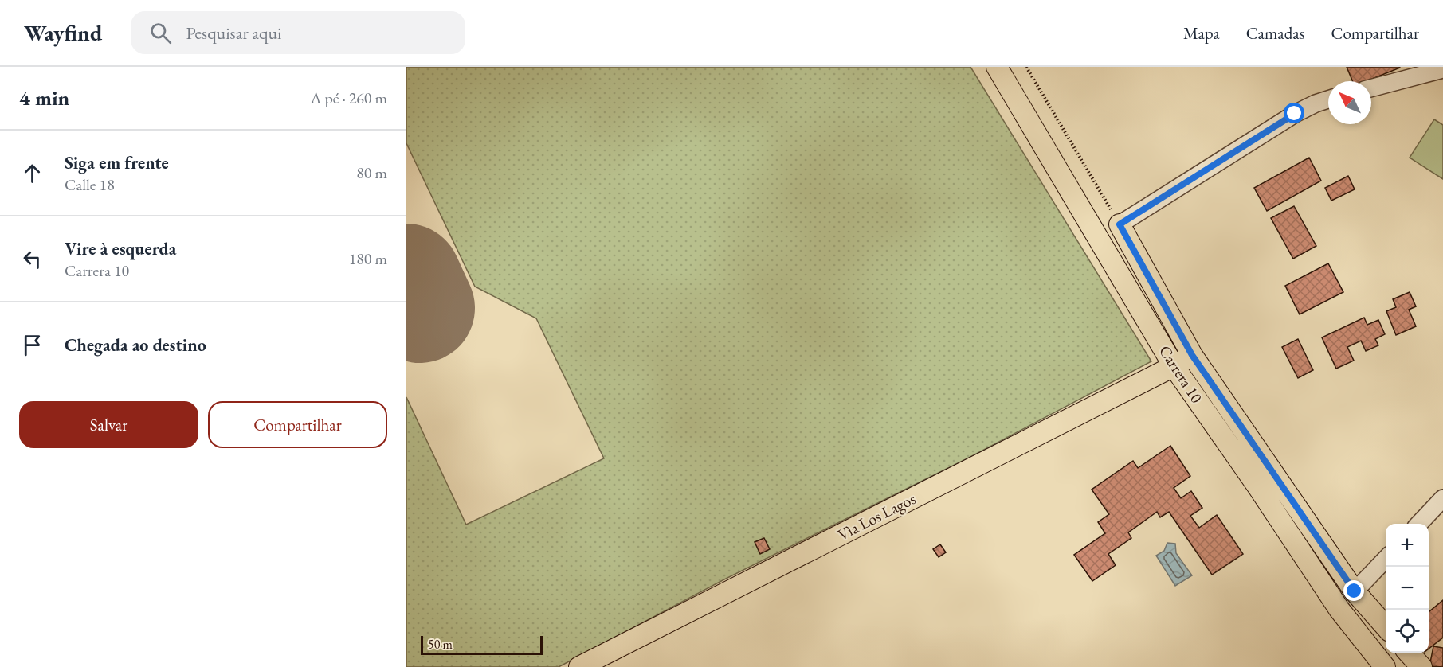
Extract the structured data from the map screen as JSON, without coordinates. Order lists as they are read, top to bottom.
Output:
{
  "streets": {
    "main road": ["Carrera 10", "Vìa Los Lagos"]
  },
  "crossings": [
    ["Carrera 10", "Vìa Los Lagos"]
  ],
  "scale_bar": "50 m",
  "north": "top left",
  "page": {
    "header": "Wayfind",
    "search": "Pesquisar aqui",
    "nav": ["Mapa", "Camadas", "Compartilhar"],
    "heading": ["4 min", "A pé · 260 m"],
    "list": [
      ["Siga em frente", "Calle 18", "80 m"],
      ["Vire à esquerda", "Carrera 10", "180 m"],
      "Chegada ao destino"
    ],
    "buttons": ["Salvar", "Compartilhar"],
    "map_buttons": ["+", "−"],
    "scale": "50 m"
  }
}
